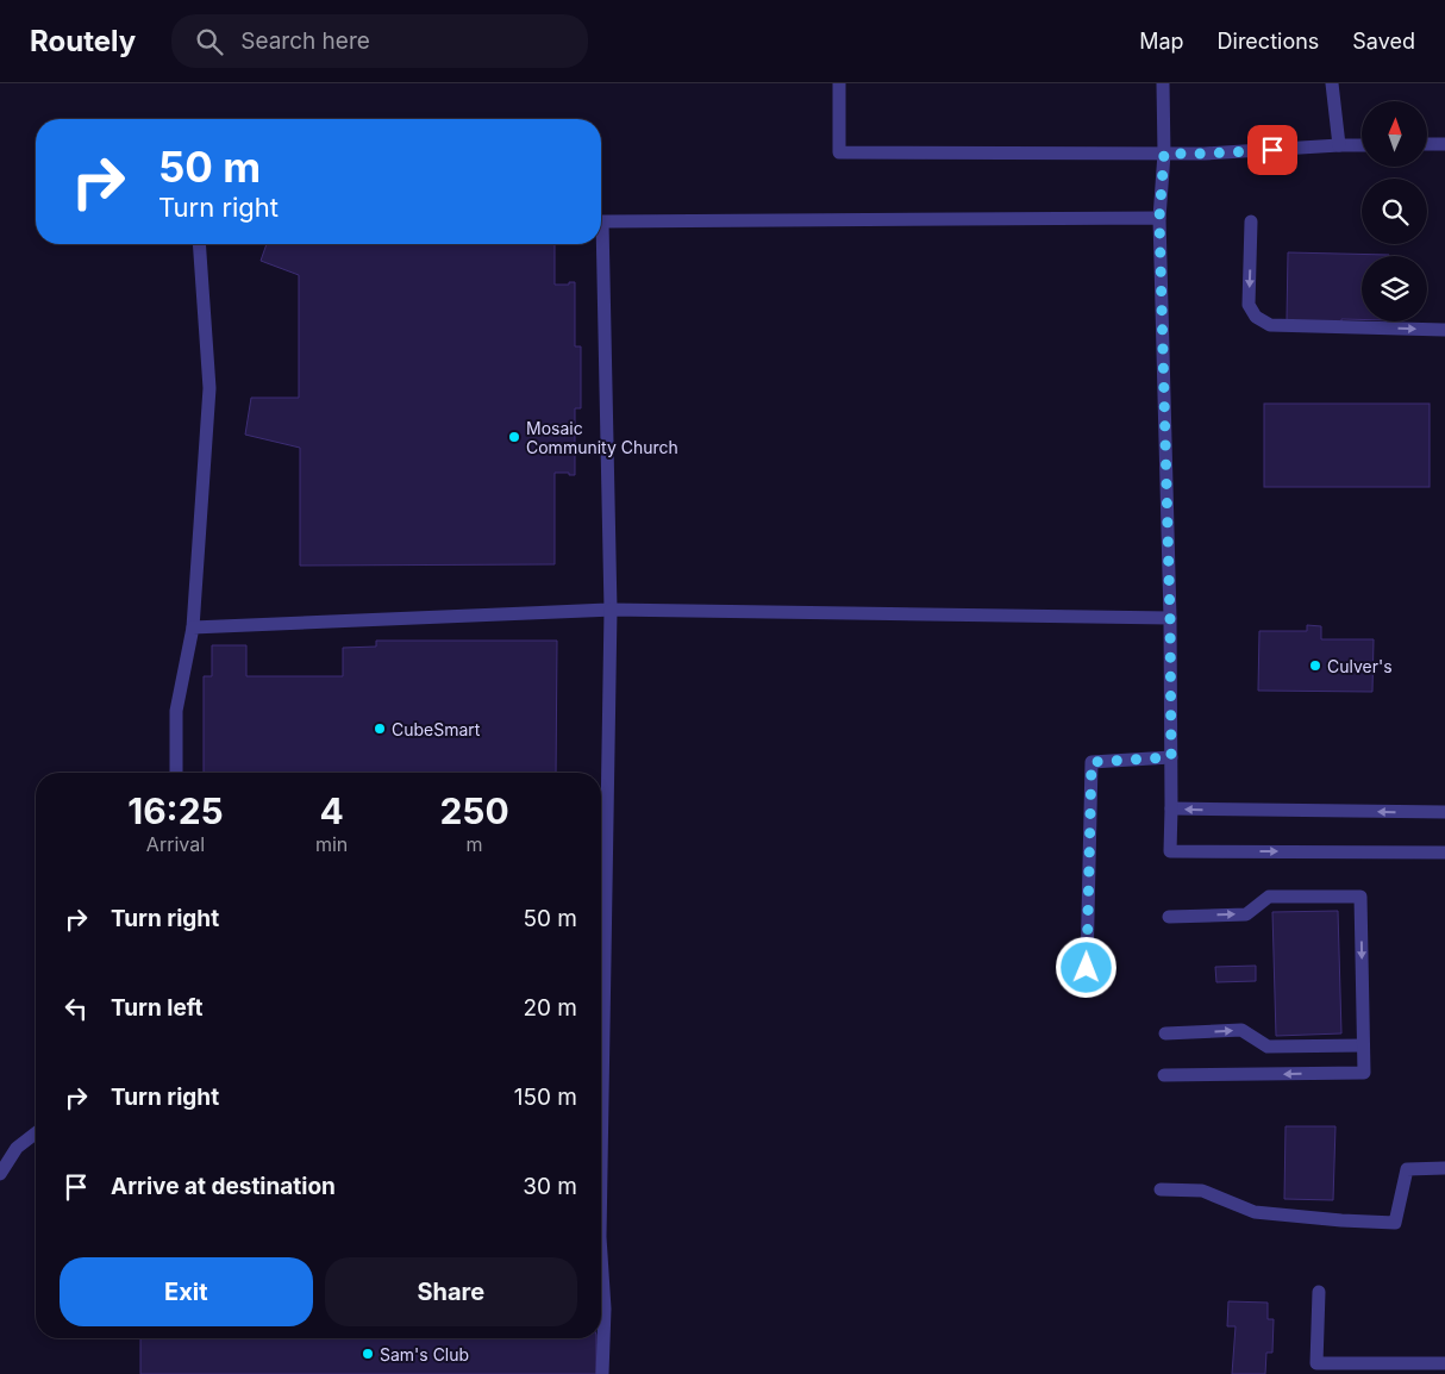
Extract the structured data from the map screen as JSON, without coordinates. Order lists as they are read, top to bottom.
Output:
{
  "places": [
    "Mosaic Community Church",
    "Culver's",
    "CubeSmart",
    "Sam's Club"
  ],
  "north": "top",
  "page": {
    "header": "Routely",
    "search": "Search here",
    "nav": ["Map", "Directions", "Saved"],
    "turn": ["50 m", "Turn right"],
    "eta": [
      "16:25",
      "Arrival",
      "4",
      "min",
      "250",
      "m"
    ],
    "list": [
      {
        "name": "Turn right",
        "value": "50 m"
      },
      {
        "name": "Turn left",
        "value": "20 m"
      },
      {
        "name": "Turn right",
        "value": "150 m"
      },
      {
        "name": "Arrive at destination",
        "value": "30 m"
      }
    ],
    "buttons": ["Exit", "Share"]
  }
}
